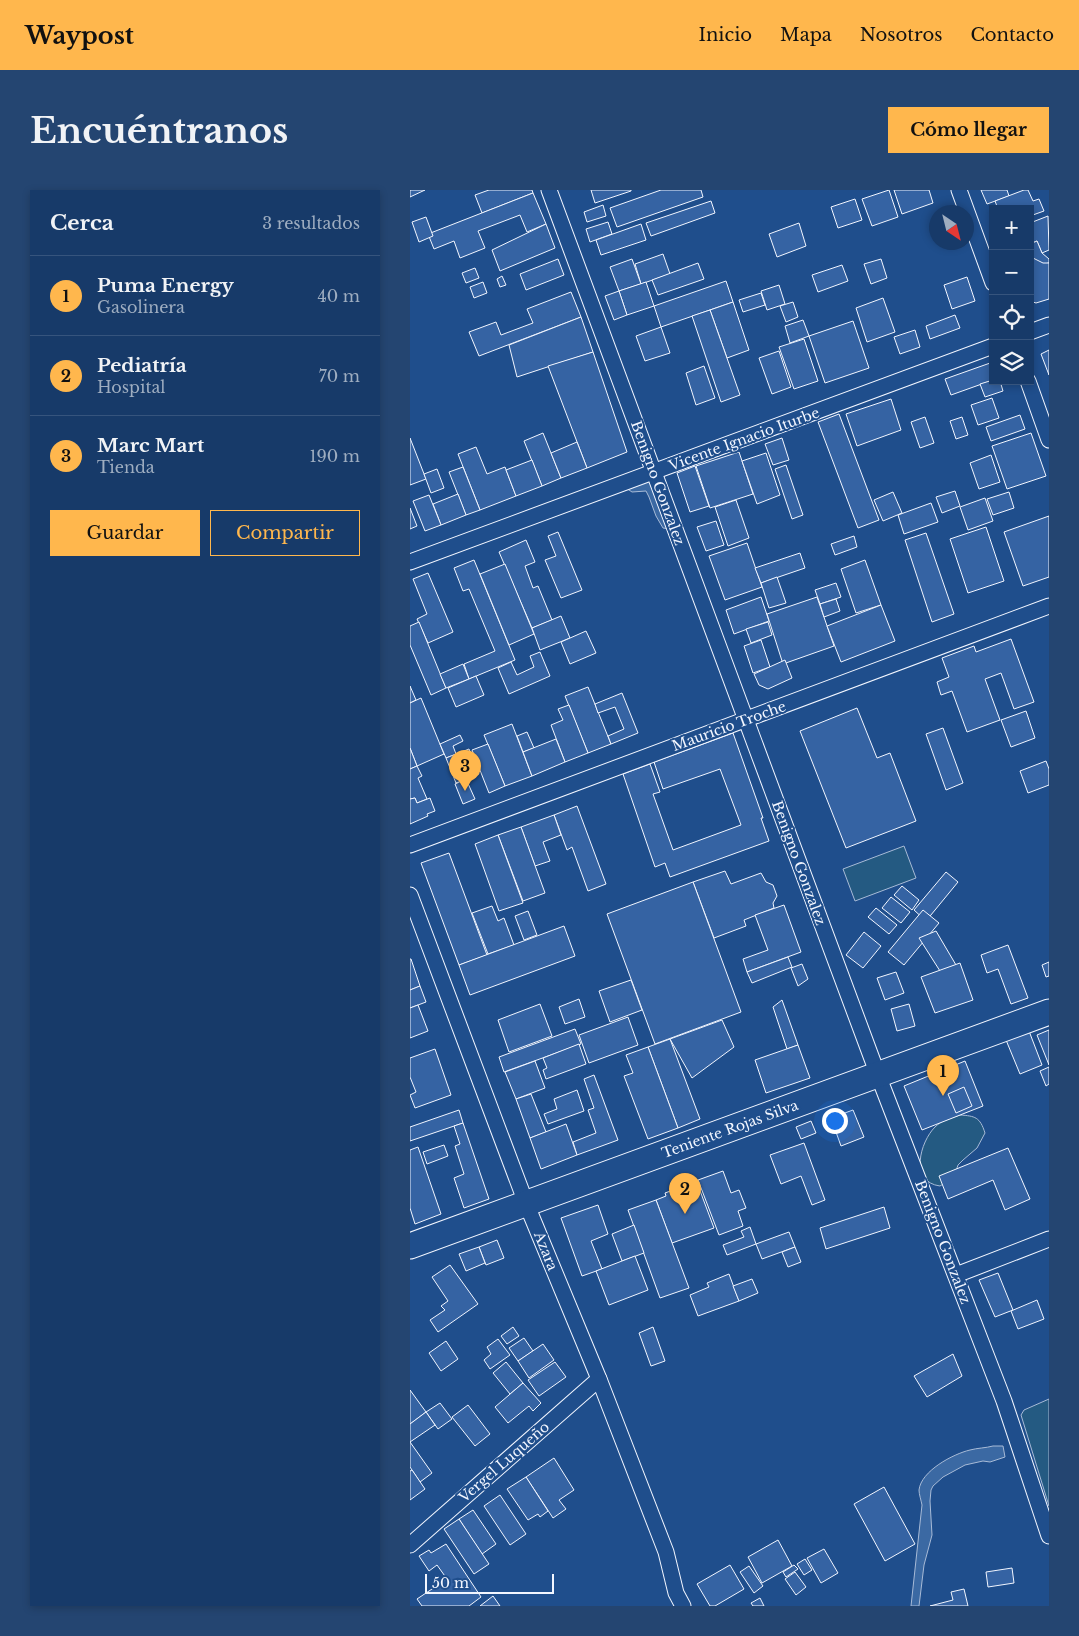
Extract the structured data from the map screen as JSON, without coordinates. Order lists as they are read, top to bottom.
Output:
{
  "streets": {
    "main road": ["Teniente Rojas Silva"],
    "street": [
      "Vicente Ignacio Iturbe",
      "Benigno Gonzalez",
      "Mauricio Troche",
      "Azara",
      "Vergel Luqueño"
    ]
  },
  "crossings": [
    ["Vicente Ignacio Iturbe", "Benigno Gonzalez"],
    ["Benigno Gonzalez", "Mauricio Troche"],
    ["Benigno Gonzalez", "Teniente Rojas Silva"],
    ["Teniente Rojas Silva", "Azara"],
    ["Azara", "Vergel Luqueño"]
  ],
  "scale_bar": "50 m",
  "north": "bottom right",
  "page": {
    "header": "Waypost",
    "nav": [
      "Inicio",
      "Mapa",
      "Nosotros",
      "Contacto"
    ],
    "buttons": [
      "Cómo llegar",
      ["Guardar", "Compartir"]
    ],
    "title": "Encuéntranos",
    "heading": ["Cerca", "3 resultados"],
    "map_buttons": ["+", "−"],
    "list": [
      {
        "mark": "1",
        "name": "Puma Energy",
        "note": "Gasolinera",
        "value": "40 m"
      },
      {
        "mark": "2",
        "name": "Pediatría",
        "note": "Hospital",
        "value": "70 m"
      },
      {
        "mark": "3",
        "name": "Marc Mart",
        "note": "Tienda",
        "value": "190 m"
      }
    ],
    "pins": ["3", "1", "2"],
    "scale": "50 m"
  }
}
